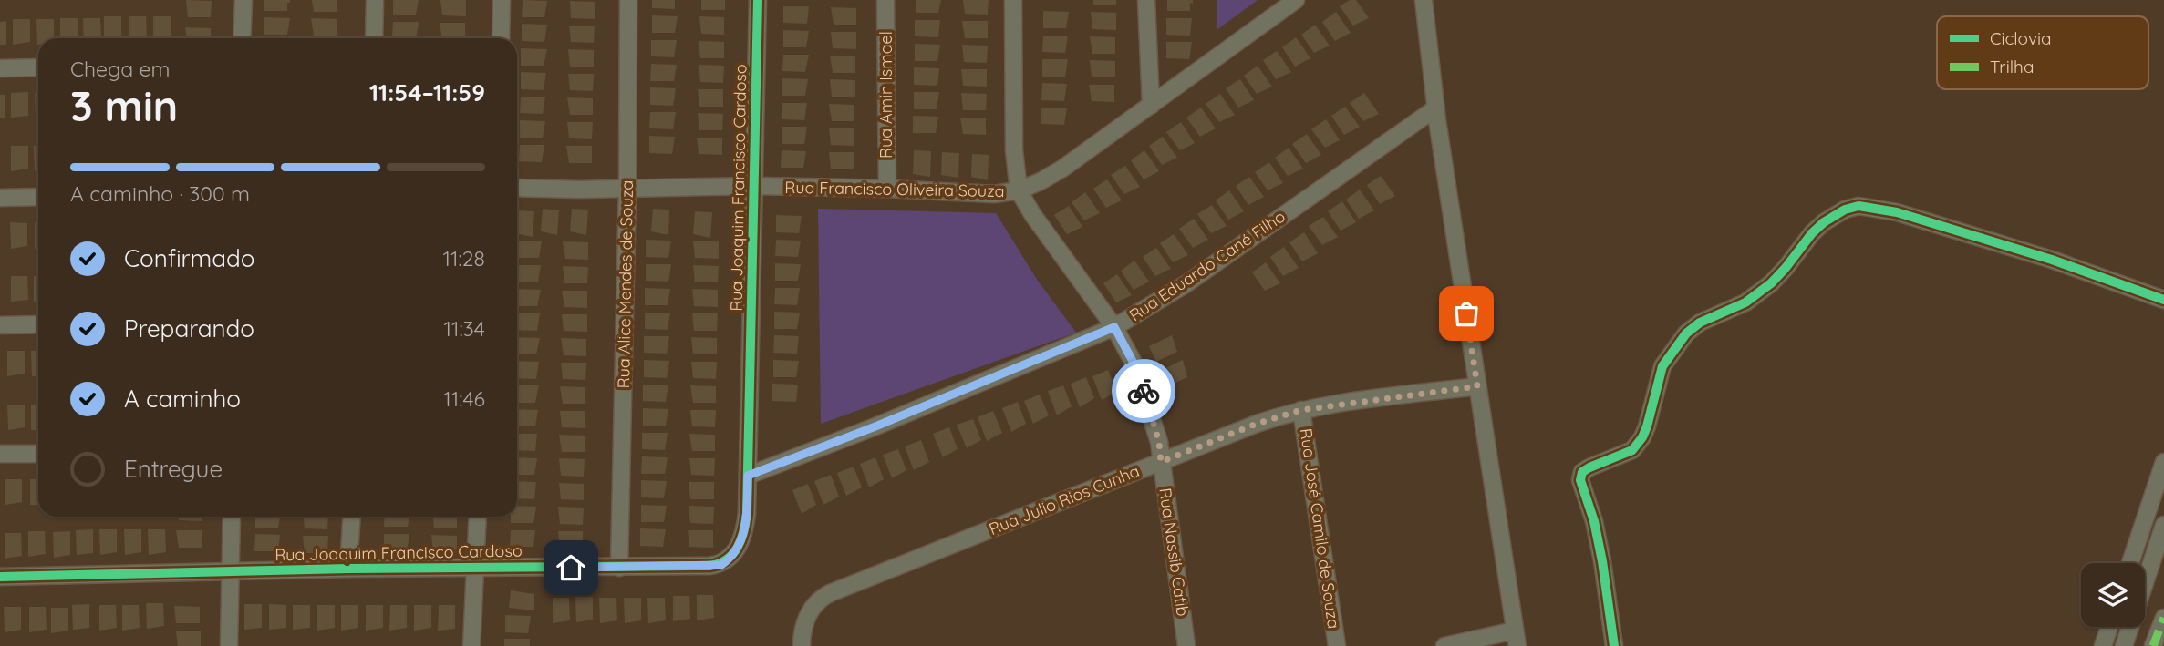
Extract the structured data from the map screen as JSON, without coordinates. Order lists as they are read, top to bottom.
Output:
{
  "streets": {
    "street": [
      "Rua Amin Ismael",
      "Rua Joaquim Francisco Cardoso",
      "Rua Francisco Oliveira Souza",
      "Rua Eduardo Cané Filho",
      "Rua Alice Mendes de Souza",
      "Rua Julio Rios Cunha",
      "Rua José Camilo de Souza",
      "Rua Nassib Catib"
    ]
  },
  "crossings": [
    ["Rua Amin Ismael", "Rua Francisco Oliveira Souza"],
    ["Rua Joaquim Francisco Cardoso", "Rua Francisco Oliveira Souza"],
    ["Rua Joaquim Francisco Cardoso", "Rua Eduardo Cané Filho"],
    ["Rua Joaquim Francisco Cardoso", "Rua Alice Mendes de Souza"],
    ["Rua Francisco Oliveira Souza", "Rua Alice Mendes de Souza"],
    ["Rua Francisco Oliveira Souza", "Rua Nassib Catib"],
    ["Rua Eduardo Cané Filho", "Rua Nassib Catib"],
    ["Rua Julio Rios Cunha", "Rua José Camilo de Souza"],
    ["Rua Julio Rios Cunha", "Rua Nassib Catib"]
  ],
  "legend": ["Ciclovia", "Trilha"],
  "page": {
    "heading": ["3 min", "Chega em", "11:54–11:59"],
    "bar": "A caminho · 300 m",
    "list": [
      ["Confirmado", "11:28"],
      ["Preparando", "11:34"],
      ["A caminho", "11:46"],
      "Entregue"
    ]
  }
}
